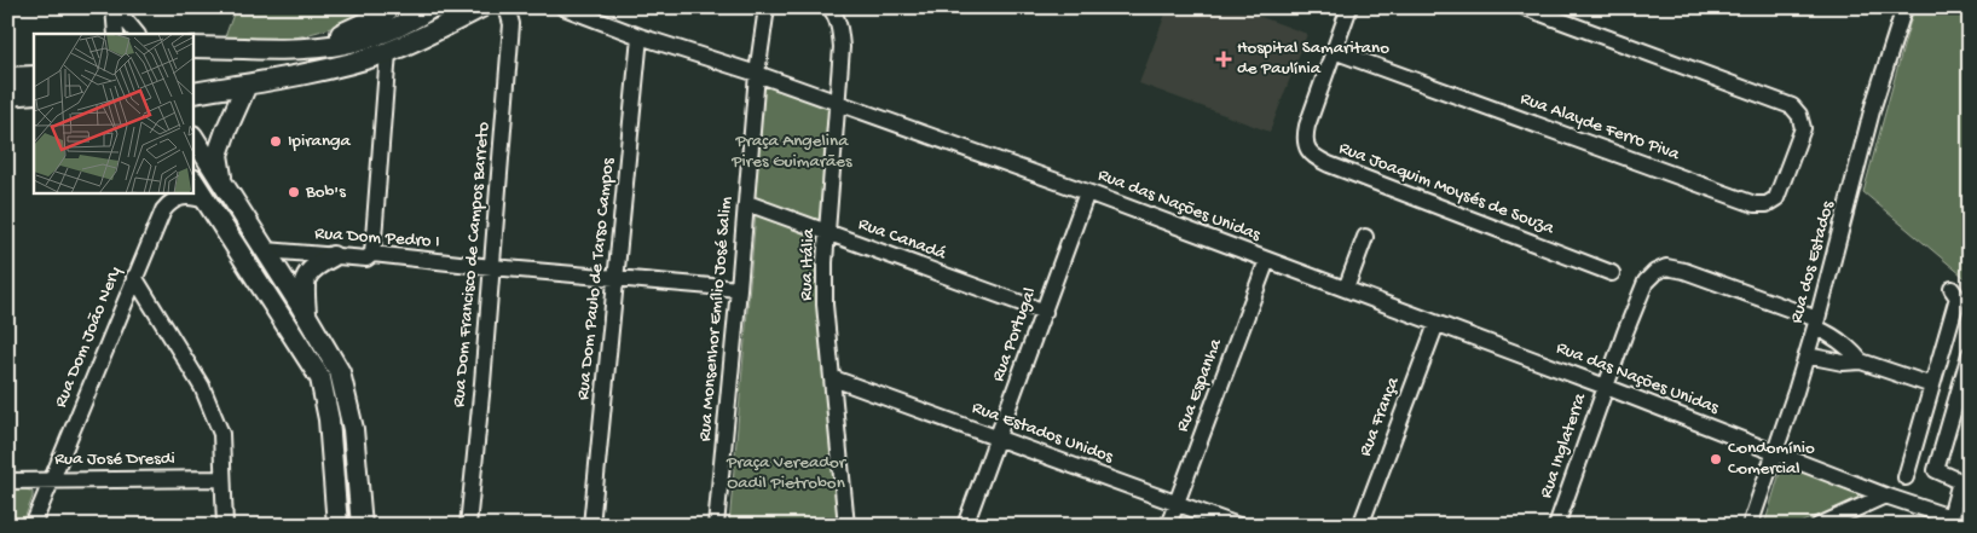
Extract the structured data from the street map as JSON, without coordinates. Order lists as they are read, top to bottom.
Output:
{
  "streets": {
    "street": [
      "Rua Alayde Ferro Piva",
      "Rua Joaquim Moysés de Souza",
      "Rua das Nações Unidas",
      "Rua Dom Pedro I",
      "Rua Canadá",
      "Rua dos Estados",
      "Rua Dom Francisco de Campos Barreto",
      "Rua Itália",
      "Rua Dom Paulo de Tarso Campos",
      "Rua Monsenhor Emílio José Salim",
      "Rua Portugal",
      "Rua Dom João Nery",
      "Rua Espanha",
      "Rua França",
      "Rua Estados Unidos",
      "Rua Inglaterra",
      "Rua José Dresdi"
    ]
  },
  "crossings": [
    ["Rua Alayde Ferro Piva", "Rua Joaquim Moysés de Souza"],
    ["Rua das Nações Unidas", "Rua dos Estados"],
    ["Rua das Nações Unidas", "Rua Itália"],
    ["Rua das Nações Unidas", "Rua Dom Paulo de Tarso Campos"],
    ["Rua das Nações Unidas", "Rua Monsenhor Emílio José Salim"],
    ["Rua das Nações Unidas", "Rua Portugal"],
    ["Rua das Nações Unidas", "Rua Espanha"],
    ["Rua das Nações Unidas", "Rua França"],
    ["Rua das Nações Unidas", "Rua Inglaterra"],
    ["Rua Dom Pedro I", "Rua Dom Francisco de Campos Barreto"],
    ["Rua Dom Pedro I", "Rua Dom Paulo de Tarso Campos"],
    ["Rua Dom Pedro I", "Rua Monsenhor Emílio José Salim"],
    ["Rua Canadá", "Rua Itália"],
    ["Rua Canadá", "Rua Monsenhor Emílio José Salim"],
    ["Rua Canadá", "Rua Portugal"],
    ["Rua dos Estados", "Rua Inglaterra"],
    ["Rua Itália", "Rua Estados Unidos"],
    ["Rua Portugal", "Rua Estados Unidos"],
    ["Rua Dom João Nery", "Rua José Dresdi"],
    ["Rua Espanha", "Rua Estados Unidos"]
  ],
  "parks": ["Praça Angelina Pires Guimarães", "Praça Vereador Oadil Pietrobon"],
  "places": {
    "health": ["Hospital Samaritano de Paulínia"],
    "other": ["Ipiranga", "Bob's", "Condomínio Comercial"]
  }
}
